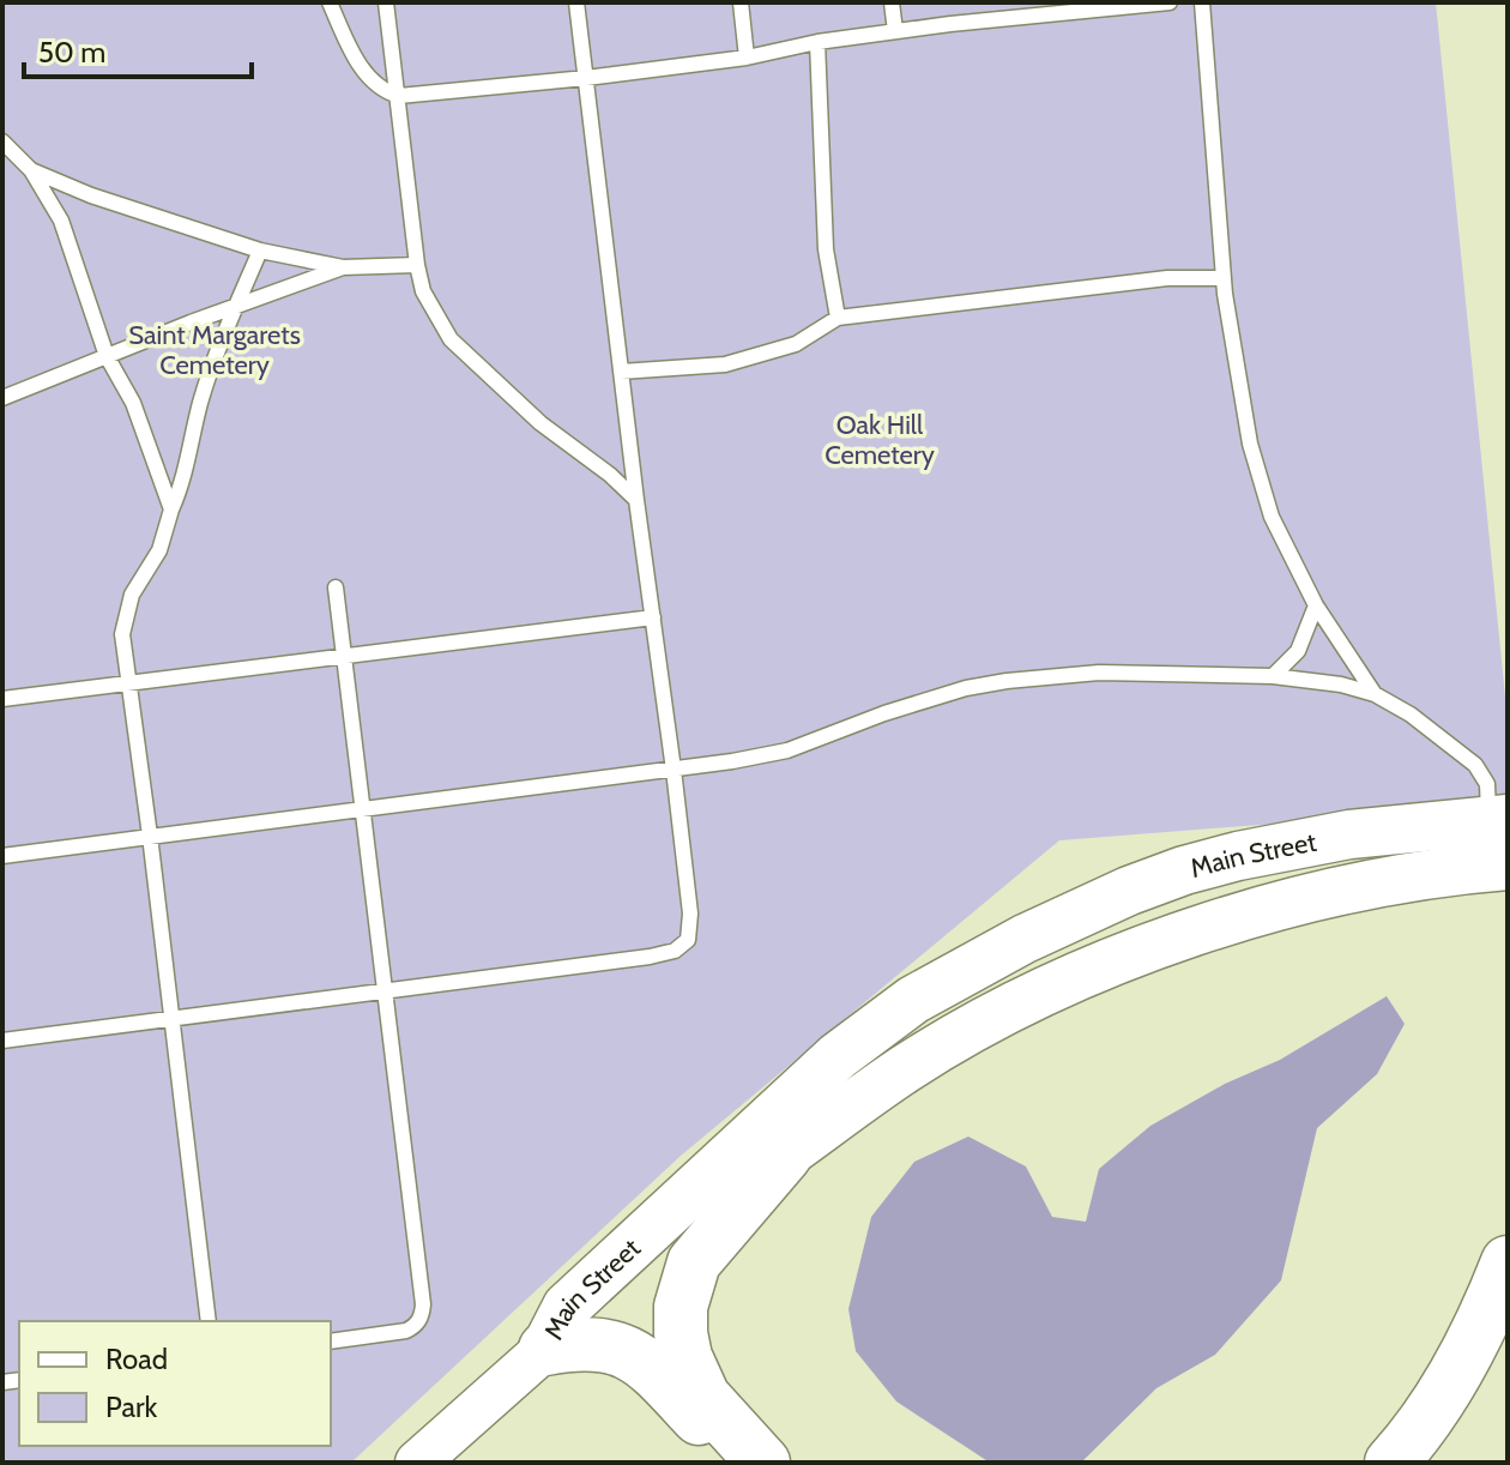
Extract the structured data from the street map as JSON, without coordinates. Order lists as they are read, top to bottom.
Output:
{
  "streets": {
    "main road": ["Main Street"]
  },
  "parks": ["Saint Margarets Cemetery", "Oak Hill Cemetery"],
  "legend": ["Road", "Park"],
  "scale_bar": "50 m"
}
